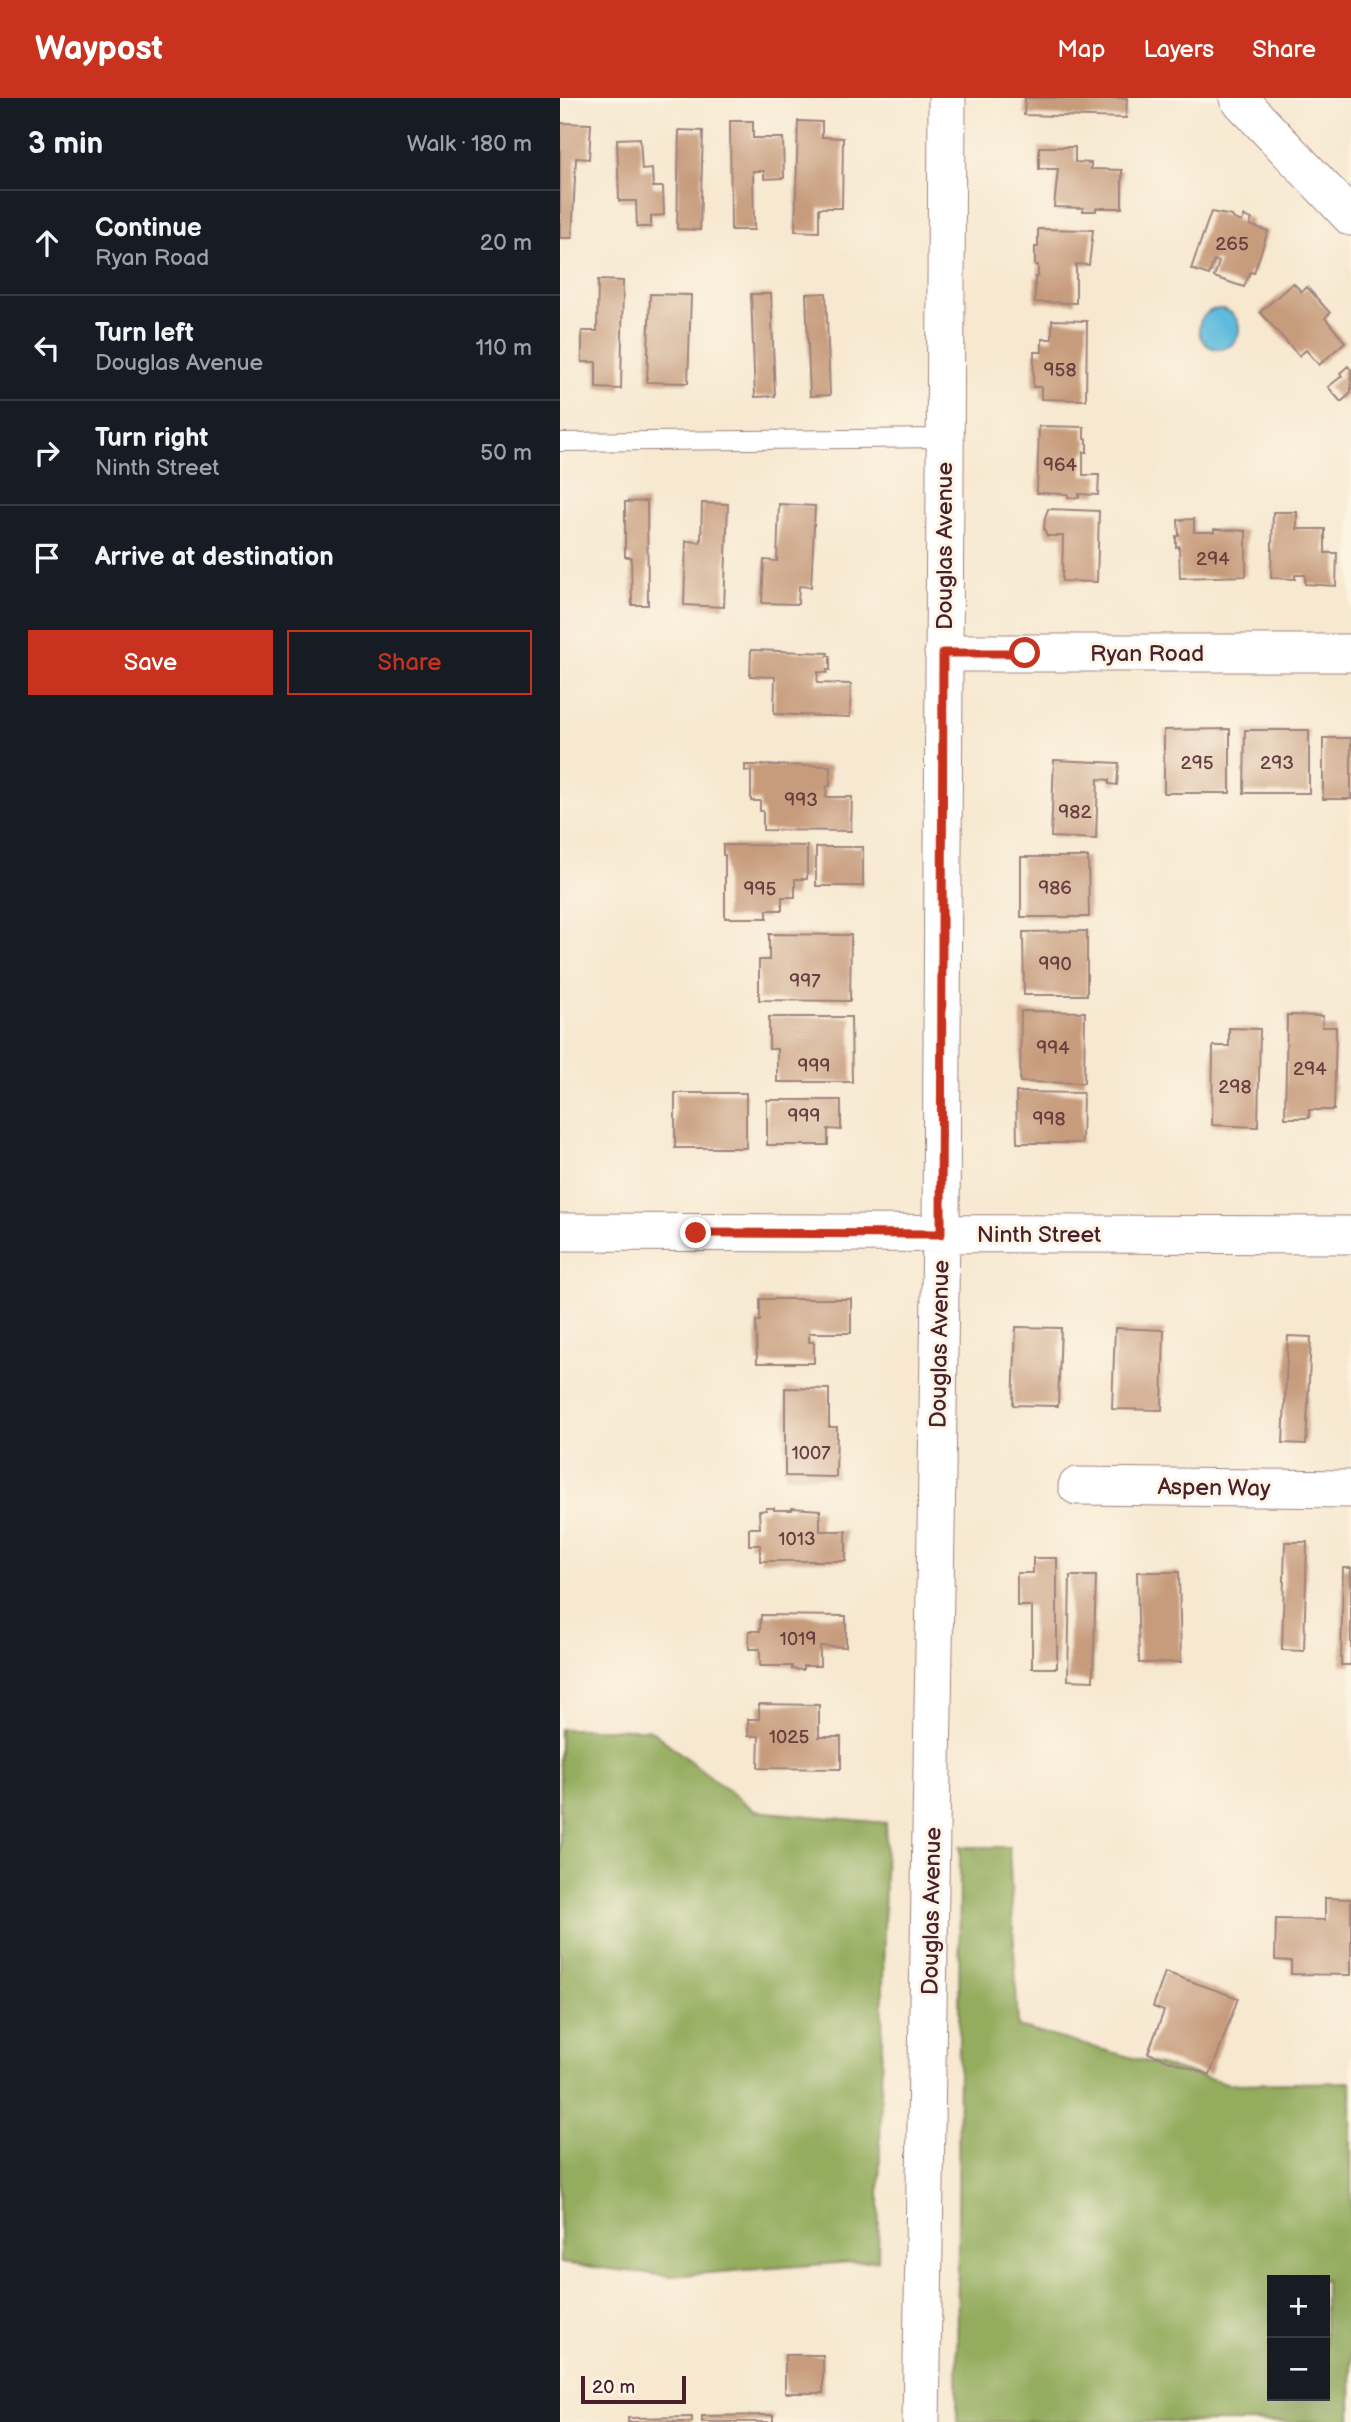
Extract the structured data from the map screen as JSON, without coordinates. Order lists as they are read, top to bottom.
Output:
{
  "streets": {
    "street": [
      "Douglas Avenue",
      "Ryan Road",
      "Ninth Street",
      "Aspen Way"
    ]
  },
  "crossings": [
    ["Douglas Avenue", "Ryan Road"],
    ["Douglas Avenue", "Ninth Street"]
  ],
  "house_numbers": [
    "265",
    "958",
    "964",
    "294",
    "295",
    "293",
    "993",
    "982",
    "986",
    "995",
    "990",
    "997",
    "994",
    "999",
    "294",
    "298",
    "999",
    "998",
    "1007",
    "1013",
    "1019",
    "1025"
  ],
  "scale_bar": "20 m",
  "page": {
    "header": "Waypost",
    "nav": ["Map", "Layers", "Share"],
    "heading": ["3 min", "Walk · 180 m"],
    "list": [
      ["Continue", "Ryan Road", "20 m"],
      ["Turn left", "Douglas Avenue", "110 m"],
      ["Turn right", "Ninth Street", "50 m"],
      "Arrive at destination"
    ],
    "buttons": ["Save", "Share"],
    "map_buttons": ["+", "−"],
    "scale": "20 m"
  }
}
